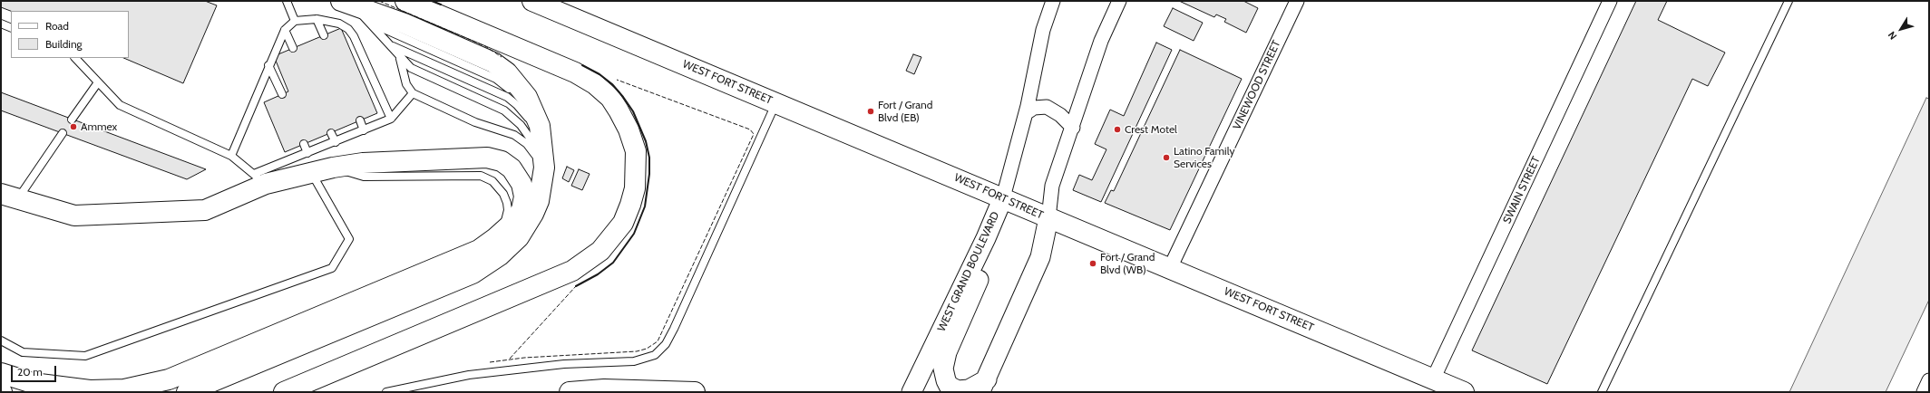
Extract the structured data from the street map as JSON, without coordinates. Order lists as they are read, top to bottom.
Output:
{
  "streets": {
    "main road": ["WEST FORT STREET"],
    "street": ["VINEWOOD STREET", "SWAIN STREET", "WEST GRAND BOULEVARD"]
  },
  "crossings": [
    ["WEST FORT STREET", "VINEWOOD STREET"],
    ["WEST FORT STREET", "SWAIN STREET"],
    ["WEST FORT STREET", "WEST GRAND BOULEVARD"]
  ],
  "places": [
    "Fort / Grand Blvd (EB)",
    "Ammex",
    "Crest Motel",
    "Latino Family Services",
    "Fort / Grand Blvd (WB)"
  ],
  "legend": ["Road", "Building"],
  "scale_bar": "20 m",
  "north": "bottom left"
}
